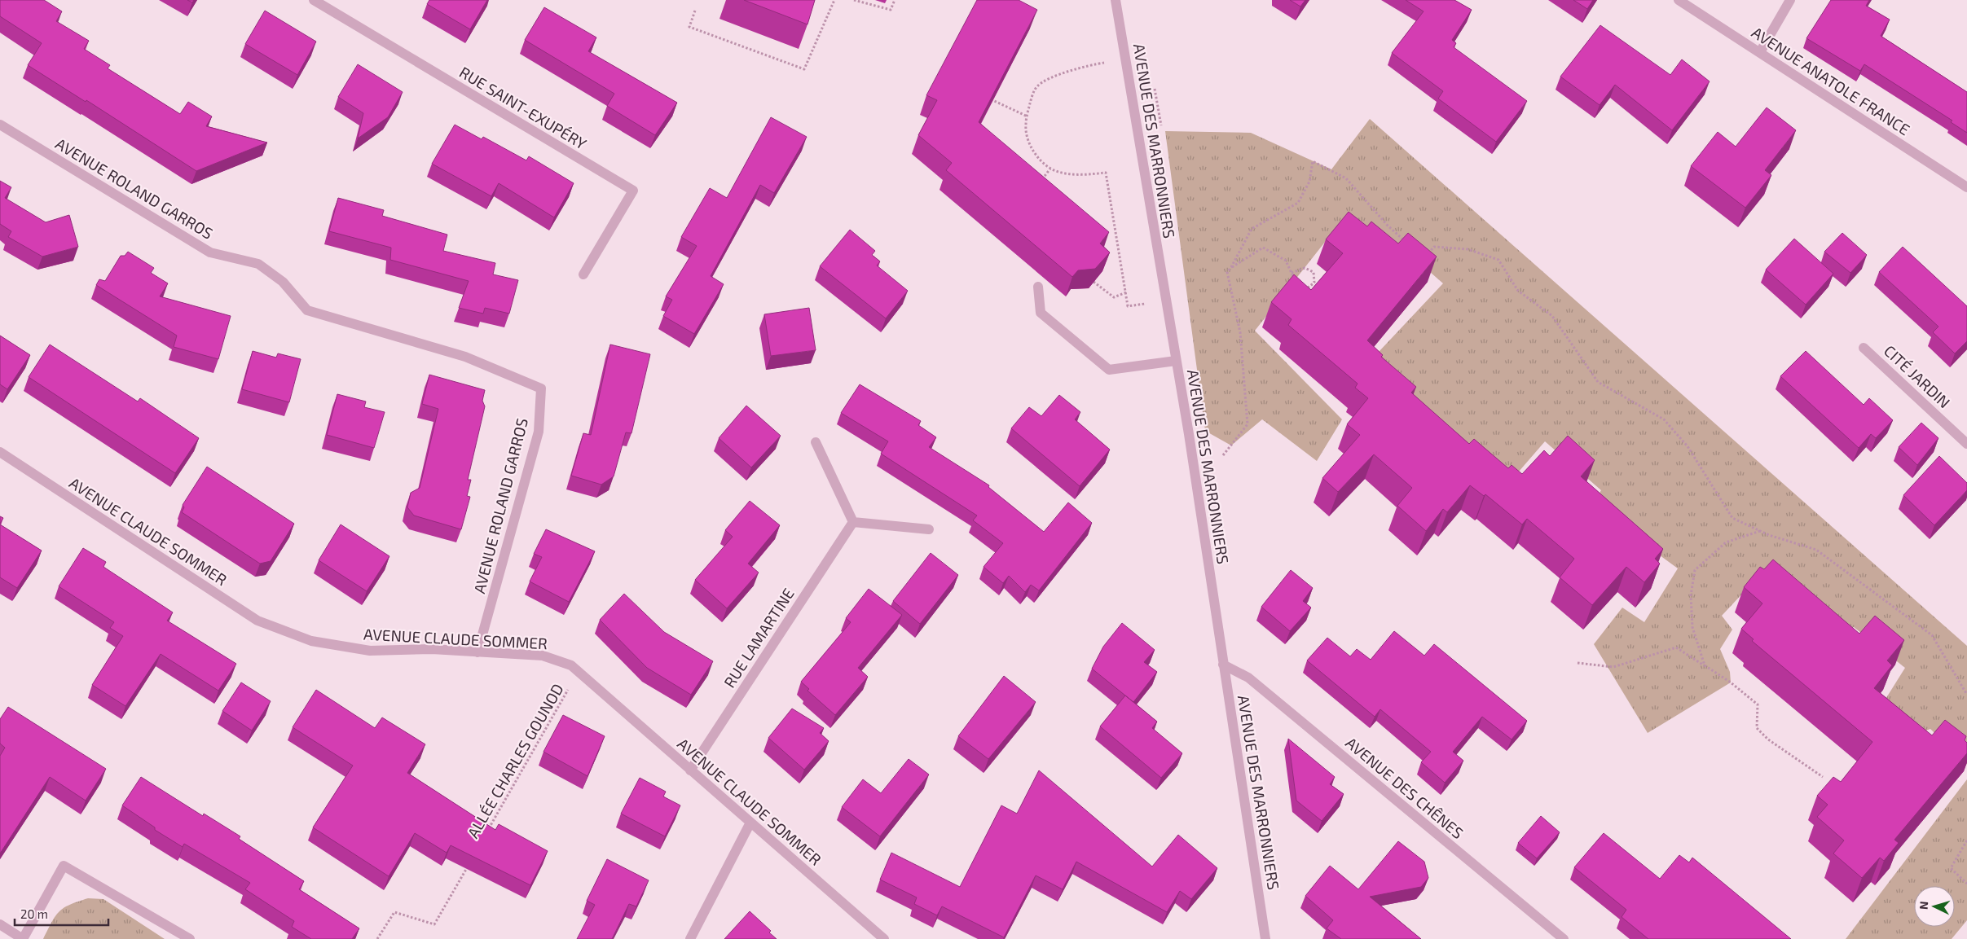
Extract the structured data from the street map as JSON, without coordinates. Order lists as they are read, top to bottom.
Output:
{
  "streets": {
    "street": [
      "AVENUE ANATOLE FRANCE",
      "RUE SAINT-EXUPÉRY",
      "AVENUE DES MARRONNIERS",
      "AVENUE ROLAND GARROS",
      "CITÉ JARDIN",
      "AVENUE CLAUDE SOMMER",
      "RUE LAMARTINE",
      "AVENUE DES CHÊNES"
    ],
    "path": ["ALLÉE CHARLES GOUNOD"]
  },
  "crossings": [
    ["AVENUE DES MARRONNIERS", "AVENUE DES CHÊNES"],
    ["AVENUE ROLAND GARROS", "AVENUE CLAUDE SOMMER"],
    ["AVENUE CLAUDE SOMMER", "RUE LAMARTINE"],
    ["AVENUE CLAUDE SOMMER", "ALLÉE CHARLES GOUNOD"]
  ],
  "scale_bar": "20 m",
  "north": "left"
}
